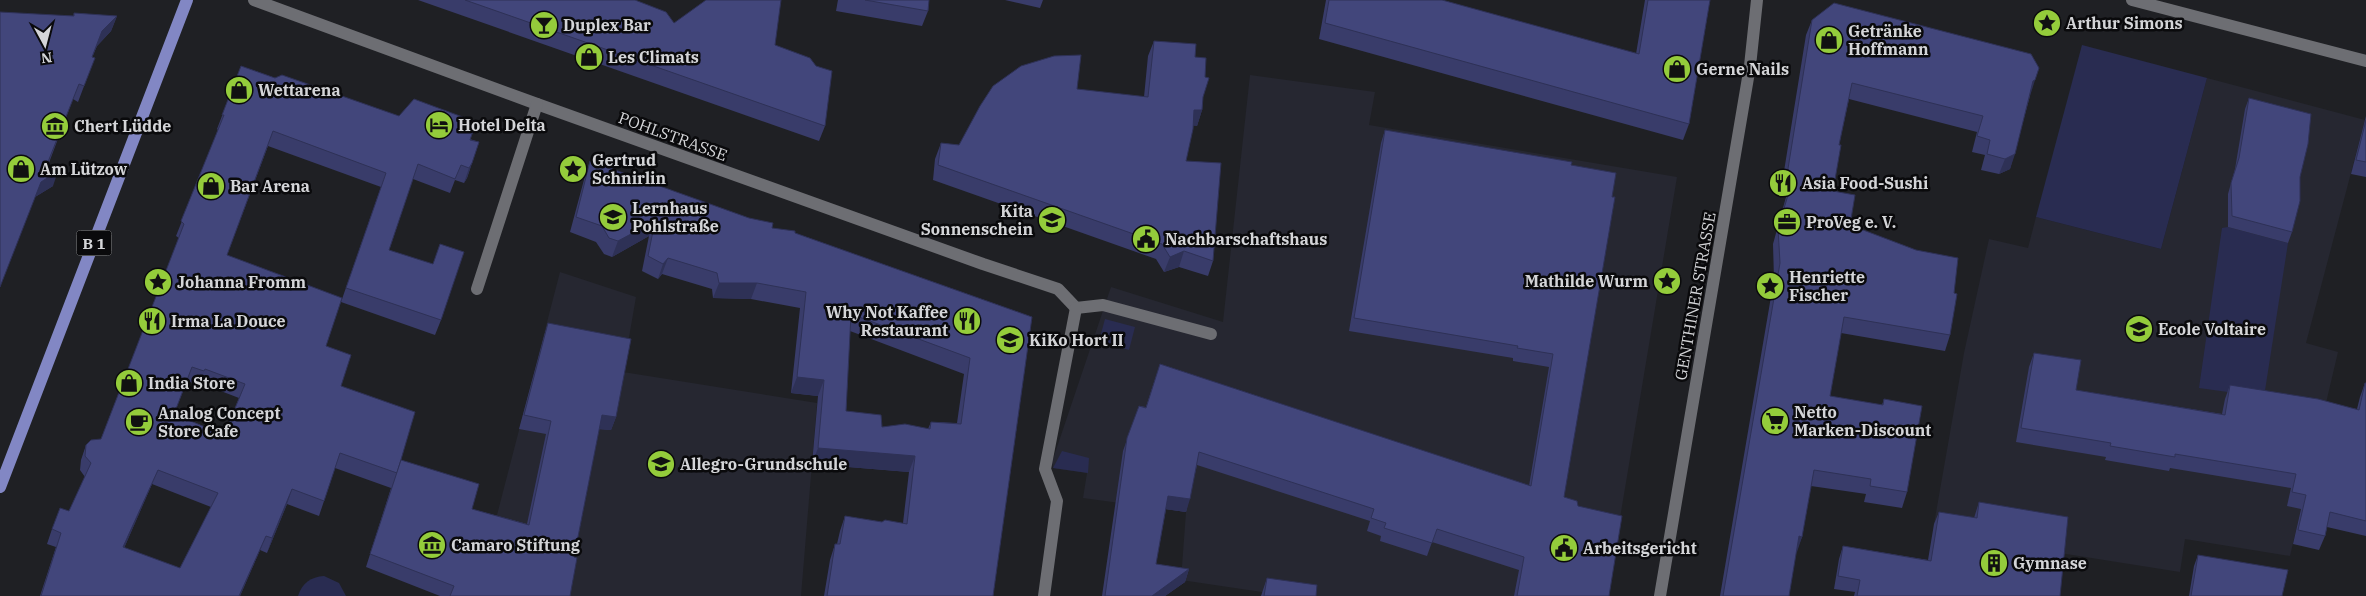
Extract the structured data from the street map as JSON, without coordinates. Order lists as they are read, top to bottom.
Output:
{
  "streets": {
    "main road": ["B 1"],
    "street": ["POHLSTRASSE", "GENTHINER STRASSE"]
  },
  "places": {
    "place": [
      "Arthur Simons",
      "Gertrud Schnirlin",
      "Mathilde Wurm",
      "Johanna Fromm",
      "Henriette Fischer"
    ],
    "bar": ["Duplex Bar"],
    "shop": [
      "Getränke Hoffmann",
      "Les Climats",
      "Gerne Nails",
      "Wettarena",
      "Am Lützow",
      "Bar Arena",
      "India Store"
    ],
    "hotel": ["Hotel Delta"],
    "museum": ["Chert Lüdde", "Camaro Stiftung"],
    "restaurant": ["Asia Food-Sushi", "Irma La Douce", "Why Not Kaffee Restaurant"],
    "school or university": [
      "Lernhaus Pohlstraße",
      "Kita Sonnenschein",
      "Ecole Voltaire",
      "KiKo Hort II",
      "Allegro-Grundschule"
    ],
    "office": ["ProVeg e. V."],
    "public building": ["Nachbarschaftshaus", "Arbeitsgericht"],
    "supermarket": ["Netto Marken-Discount"],
    "cafe": ["Analog Concept Store Cafe"],
    "building": ["Gymnase"]
  },
  "north": "bottom"
}
